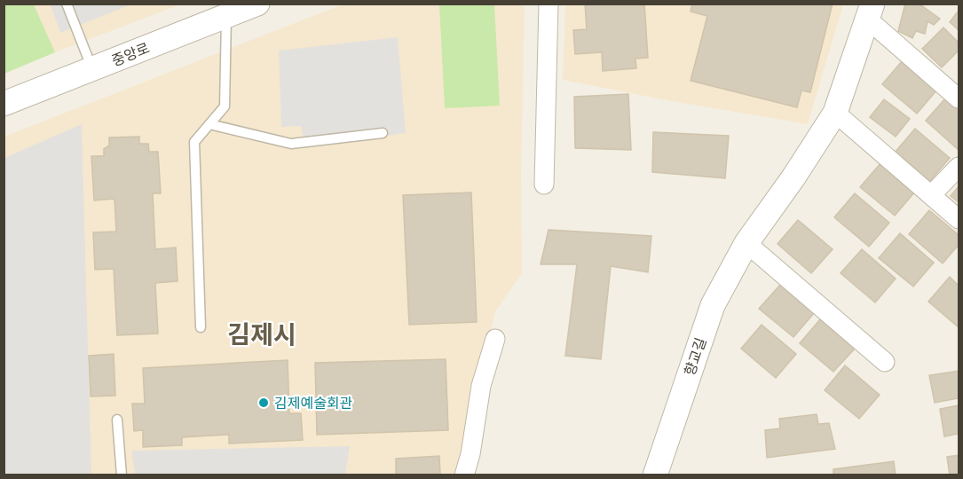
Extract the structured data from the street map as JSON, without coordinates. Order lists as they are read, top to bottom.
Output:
{
  "streets": {
    "street": ["중앙로", "향교길"]
  },
  "districts": ["김제시"],
  "places": ["김제예술회관"]
}
